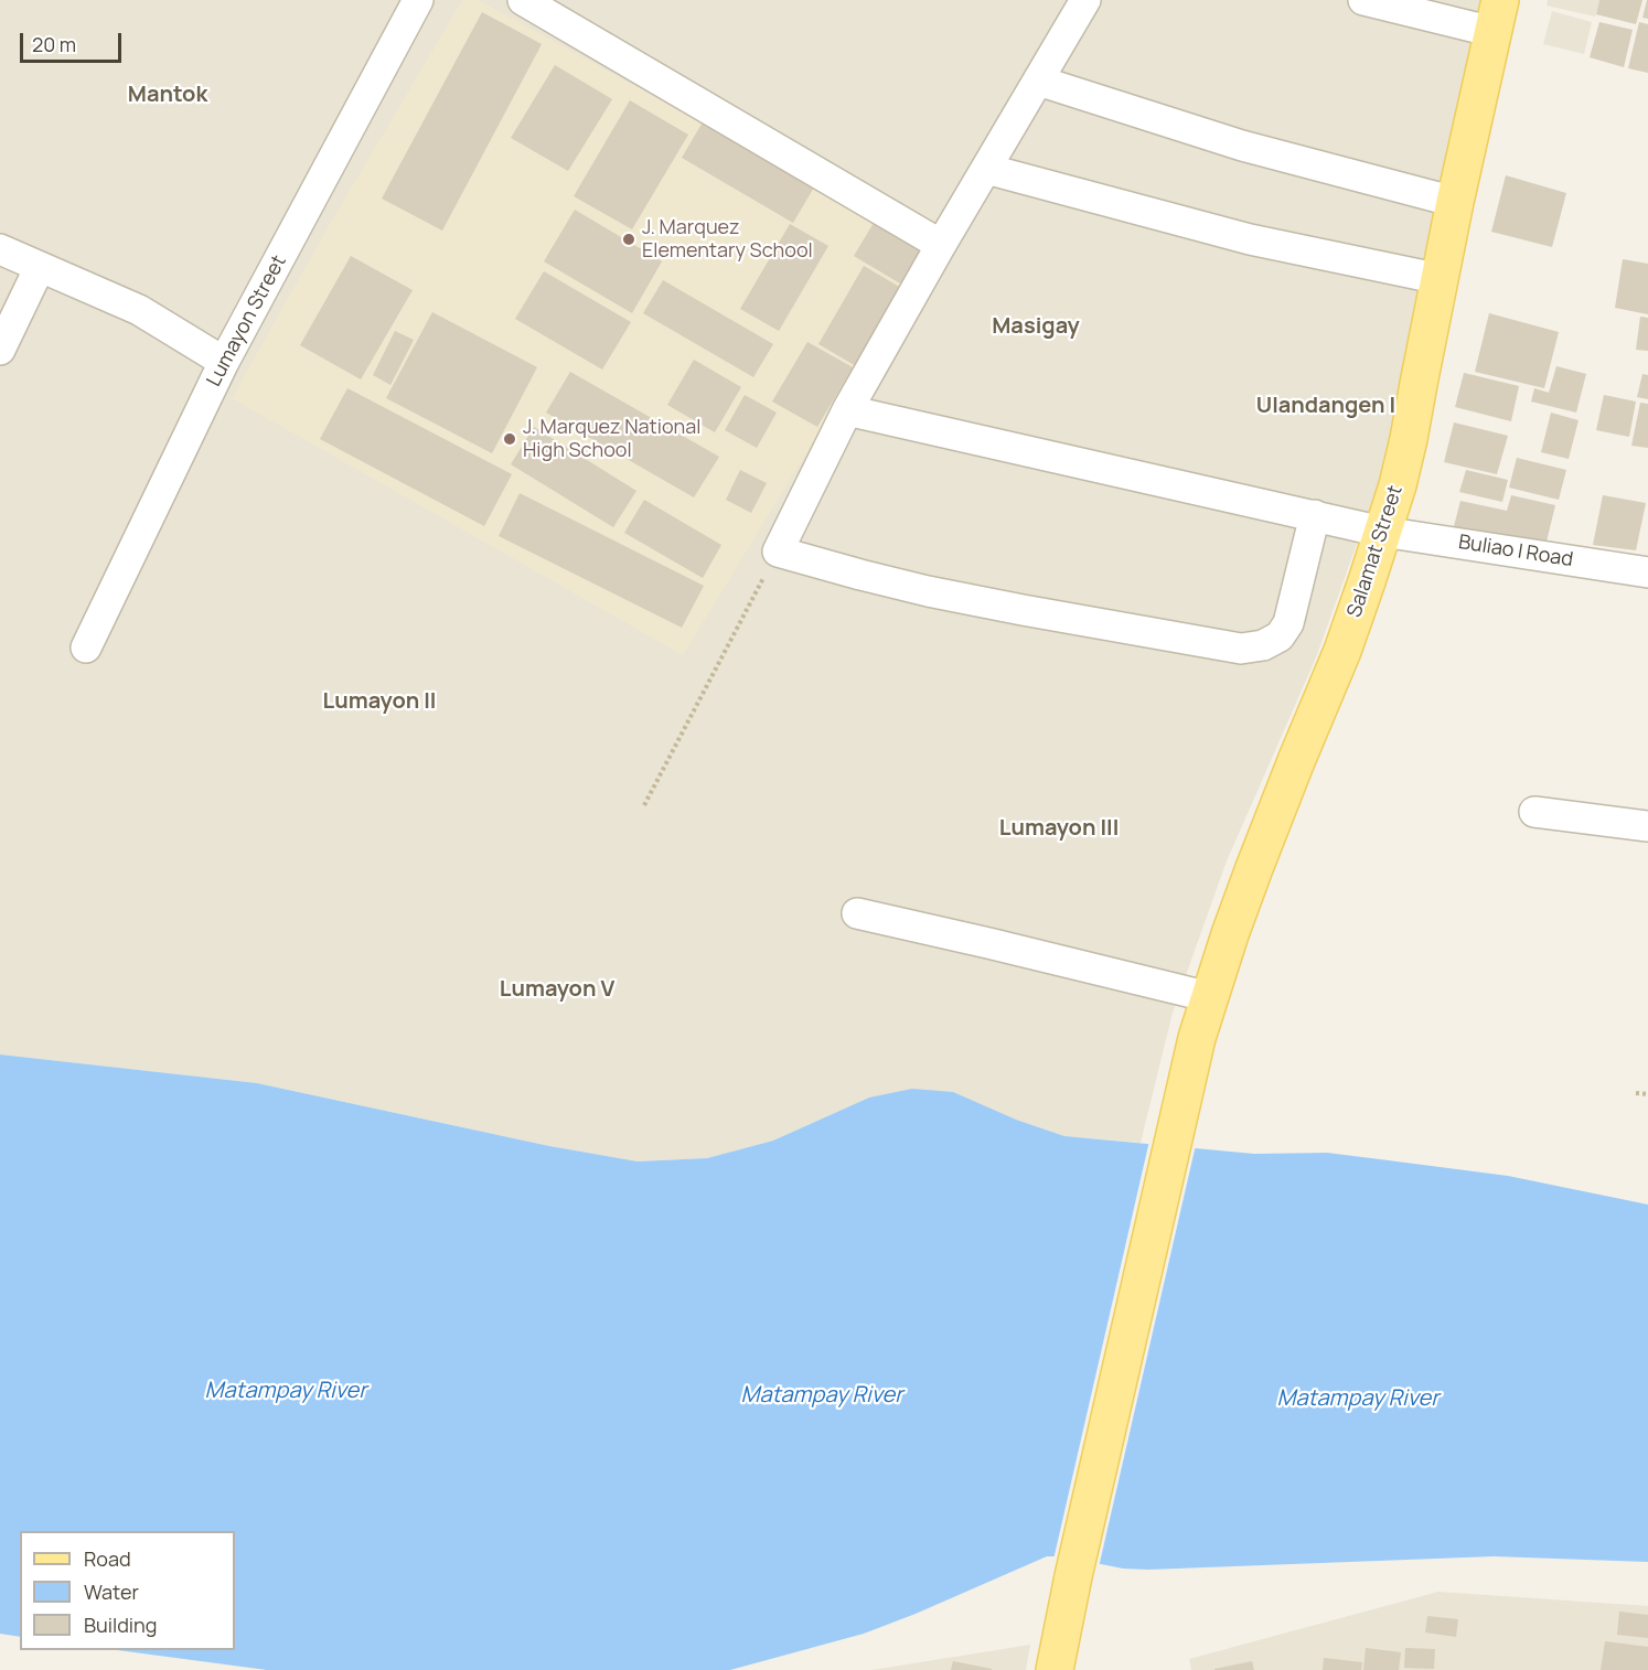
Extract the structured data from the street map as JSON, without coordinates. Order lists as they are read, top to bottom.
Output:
{
  "streets": {
    "main road": ["Salamat Street"],
    "street": ["Lumayon Street", "Buliao I Road"]
  },
  "crossings": [
    ["Salamat Street", "Buliao I Road"]
  ],
  "districts": [
    "Mantok",
    "Masigay",
    "Ulandangen I",
    "Lumayon II",
    "Lumayon III",
    "Lumayon V"
  ],
  "water": ["Matampay River"],
  "places": ["J. Marquez Elementary School", "J. Marquez National High School"],
  "legend": ["Road", "Water", "Building"],
  "scale_bar": "20 m"
}
